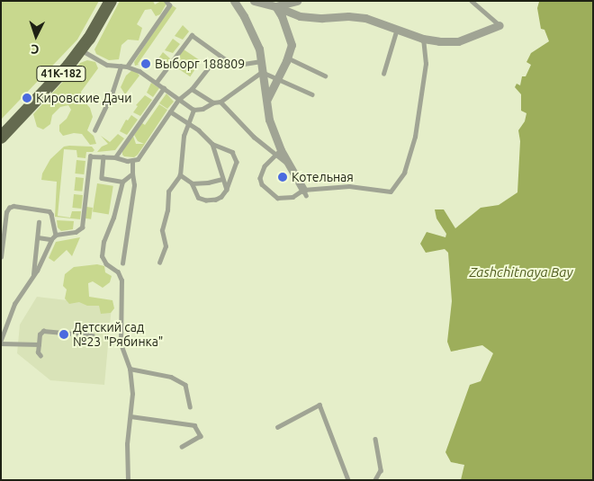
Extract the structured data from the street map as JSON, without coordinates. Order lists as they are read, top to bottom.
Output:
{
  "streets": {
    "main road": ["41К-182"]
  },
  "water": ["Zashchitnaya Bay"],
  "places": [
    "Выборг 188809",
    "Кировские Дачи",
    "Котельная",
    "Детский сад №23 \"Рябинка\""
  ],
  "north": "bottom"
}
